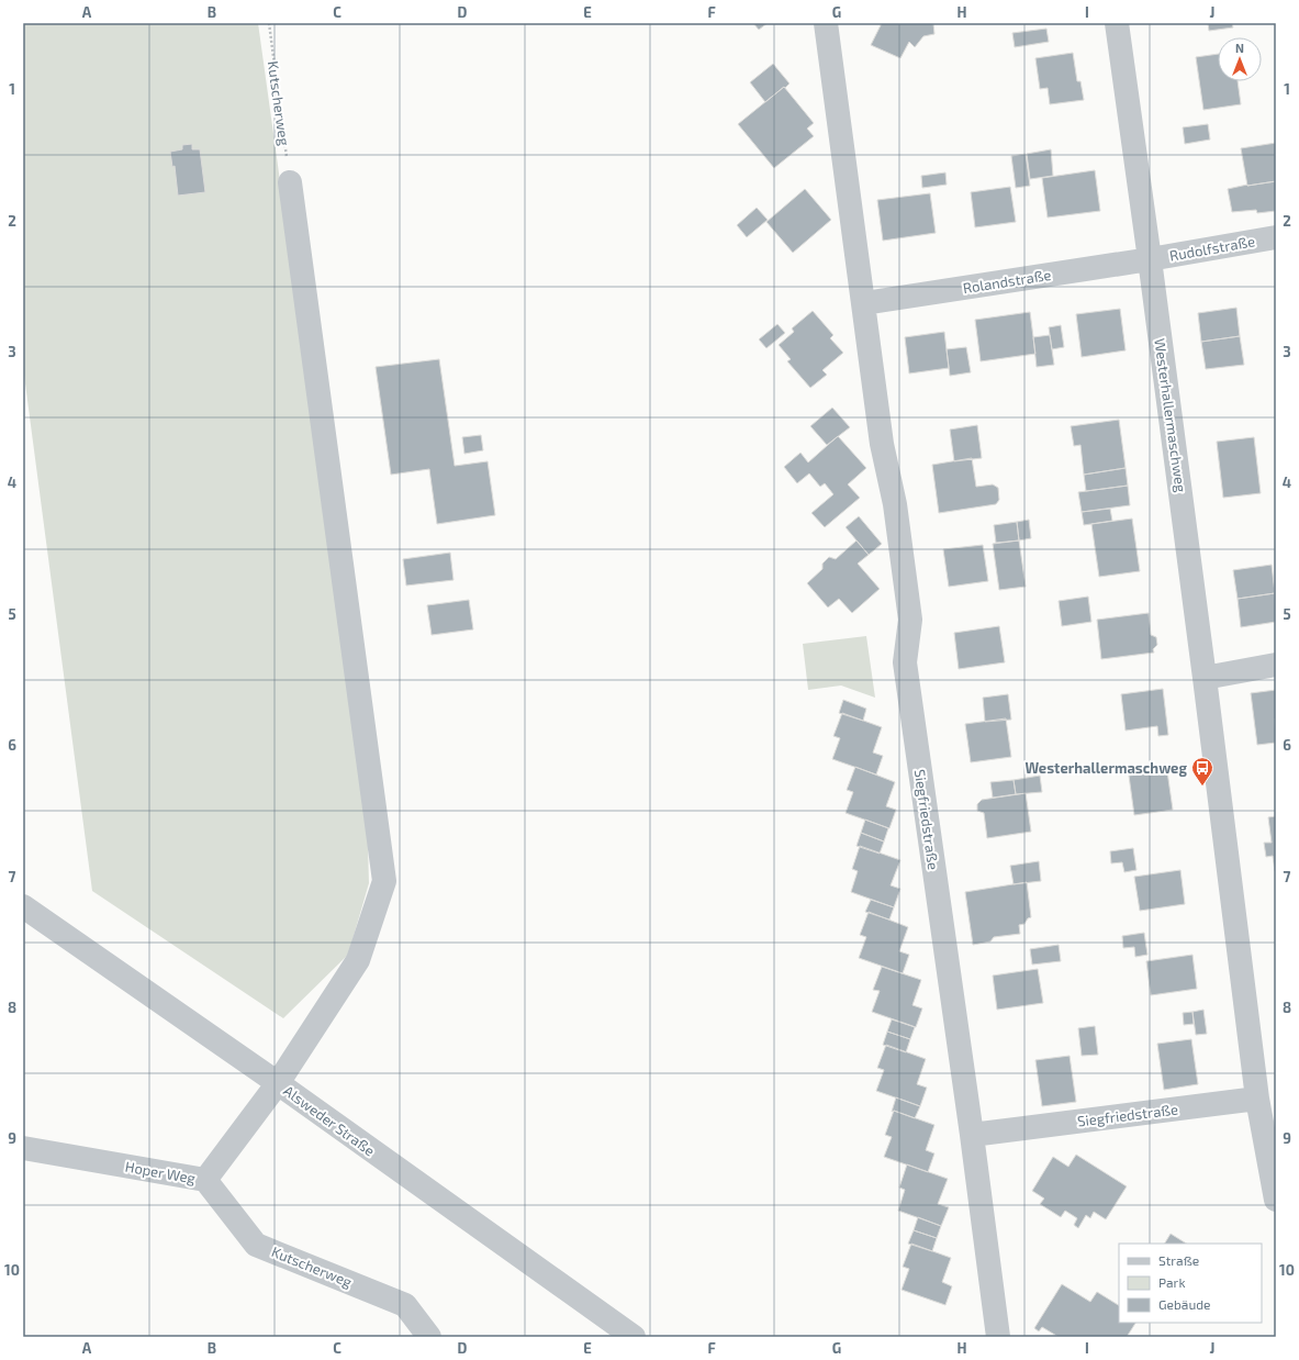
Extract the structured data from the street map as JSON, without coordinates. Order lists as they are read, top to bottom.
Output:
{
  "streets": {
    "street": [
      "Kutscherweg",
      "Rudolfstraße",
      "Rolandstraße",
      "Westerhallermaschweg",
      "Siegfriedstraße",
      "Alsweder Straße",
      "Hoper Weg"
    ]
  },
  "crossings": [
    ["Kutscherweg", "Hoper Weg"],
    ["Rudolfstraße", "Rolandstraße"],
    ["Rudolfstraße", "Westerhallermaschweg"],
    ["Rolandstraße", "Westerhallermaschweg"],
    ["Rolandstraße", "Siegfriedstraße"],
    ["Westerhallermaschweg", "Siegfriedstraße"],
    ["Alsweder Straße", "Hoper Weg"]
  ],
  "places": {
    "bus stop": ["Westerhallermaschweg"]
  },
  "legend": ["Straße", "Park", "Gebäude"],
  "north": "top",
  "grid": {
    "columns": [
      "A",
      "B",
      "C",
      "D",
      "E",
      "F",
      "G",
      "H",
      "I",
      "J"
    ],
    "rows": [
      "1",
      "2",
      "3",
      "4",
      "5",
      "6",
      "7",
      "8",
      "9",
      "10"
    ]
  }
}
